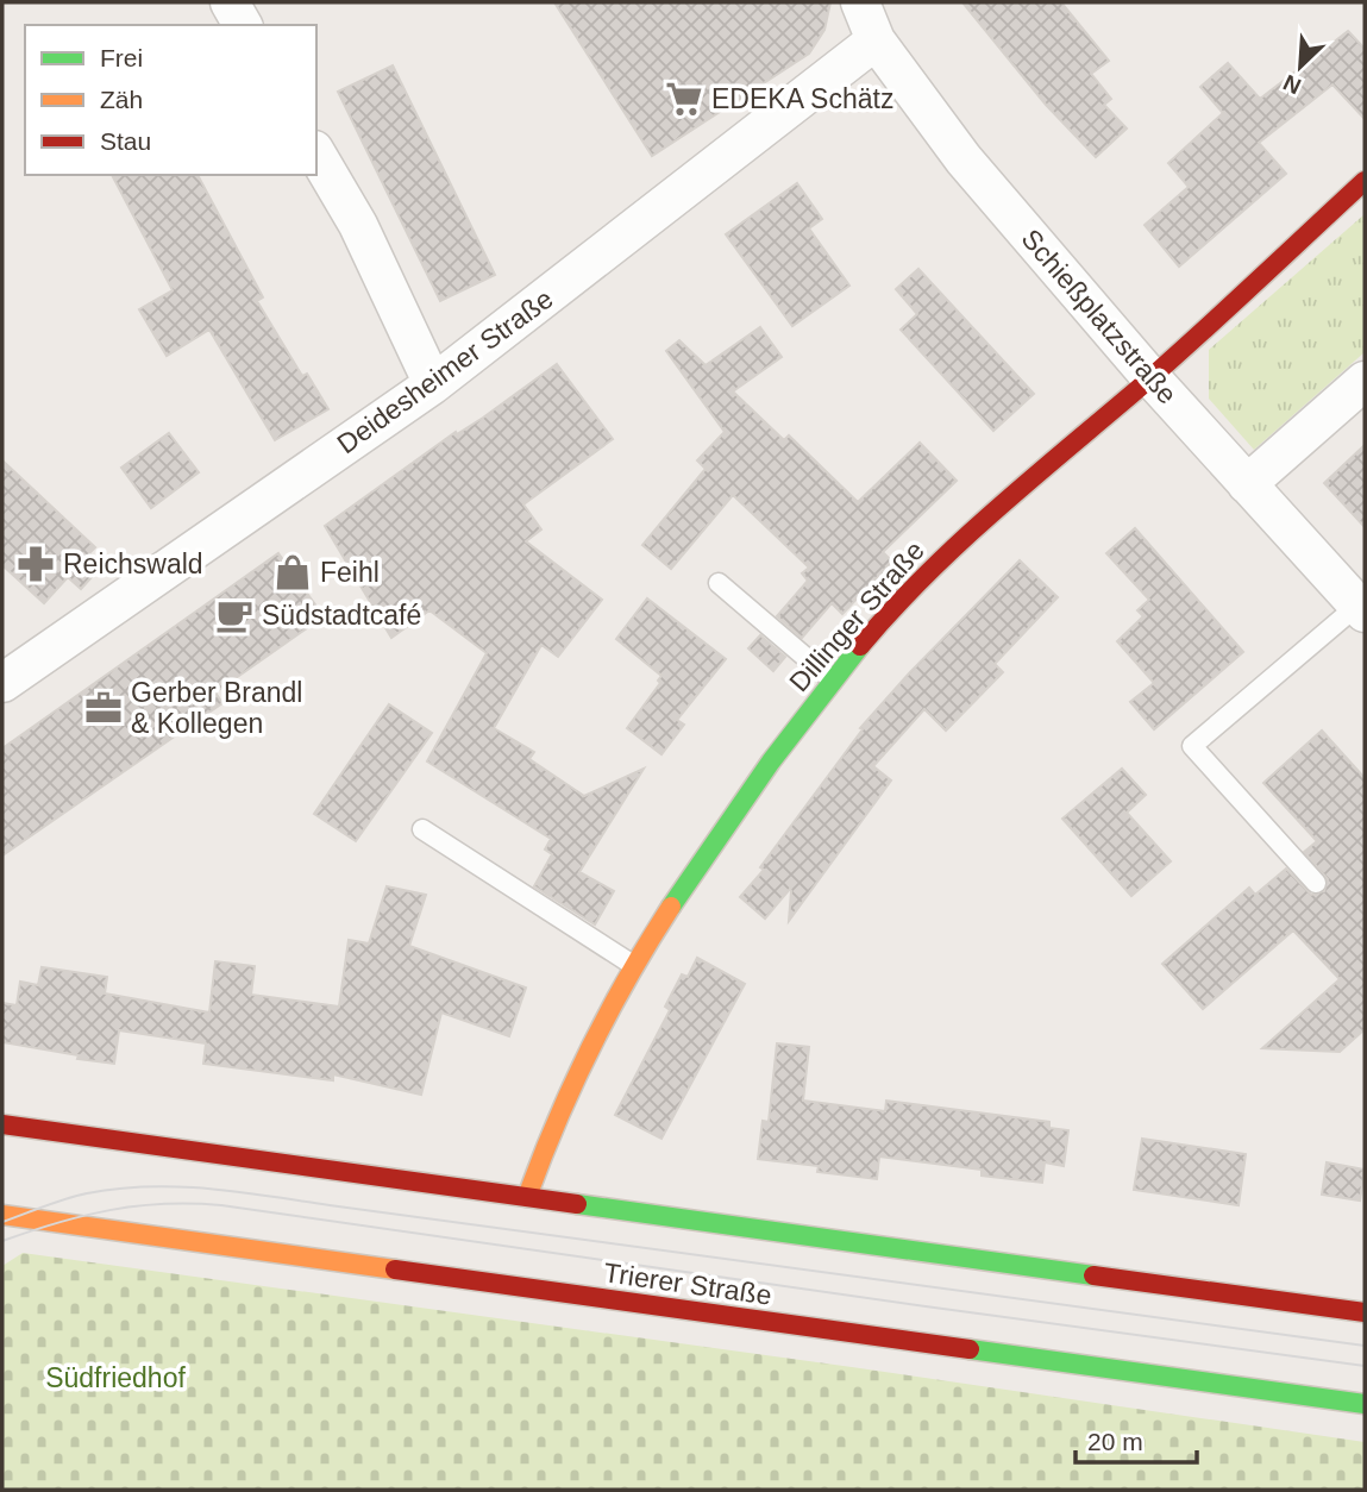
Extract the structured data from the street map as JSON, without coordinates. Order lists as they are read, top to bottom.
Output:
{
  "streets": {
    "main road": ["Dillinger Straße", "Trierer Straße"],
    "street": ["Schießplatzstraße", "Deidesheimer Straße"]
  },
  "crossings": [
    ["Schießplatzstraße", "Deidesheimer Straße"],
    ["Schießplatzstraße", "Dillinger Straße"]
  ],
  "parks": ["Südfriedhof"],
  "places": {
    "supermarket": ["EDEKA Schätz"],
    "pharmacy": ["Reichswald"],
    "shop": ["Feihl"],
    "cafe": ["Südstadtcafé"],
    "office": ["Gerber Brandl & Kollegen"]
  },
  "legend": ["Frei", "Zäh", "Stau"],
  "scale_bar": "20 m",
  "north": "bottom left"
}
